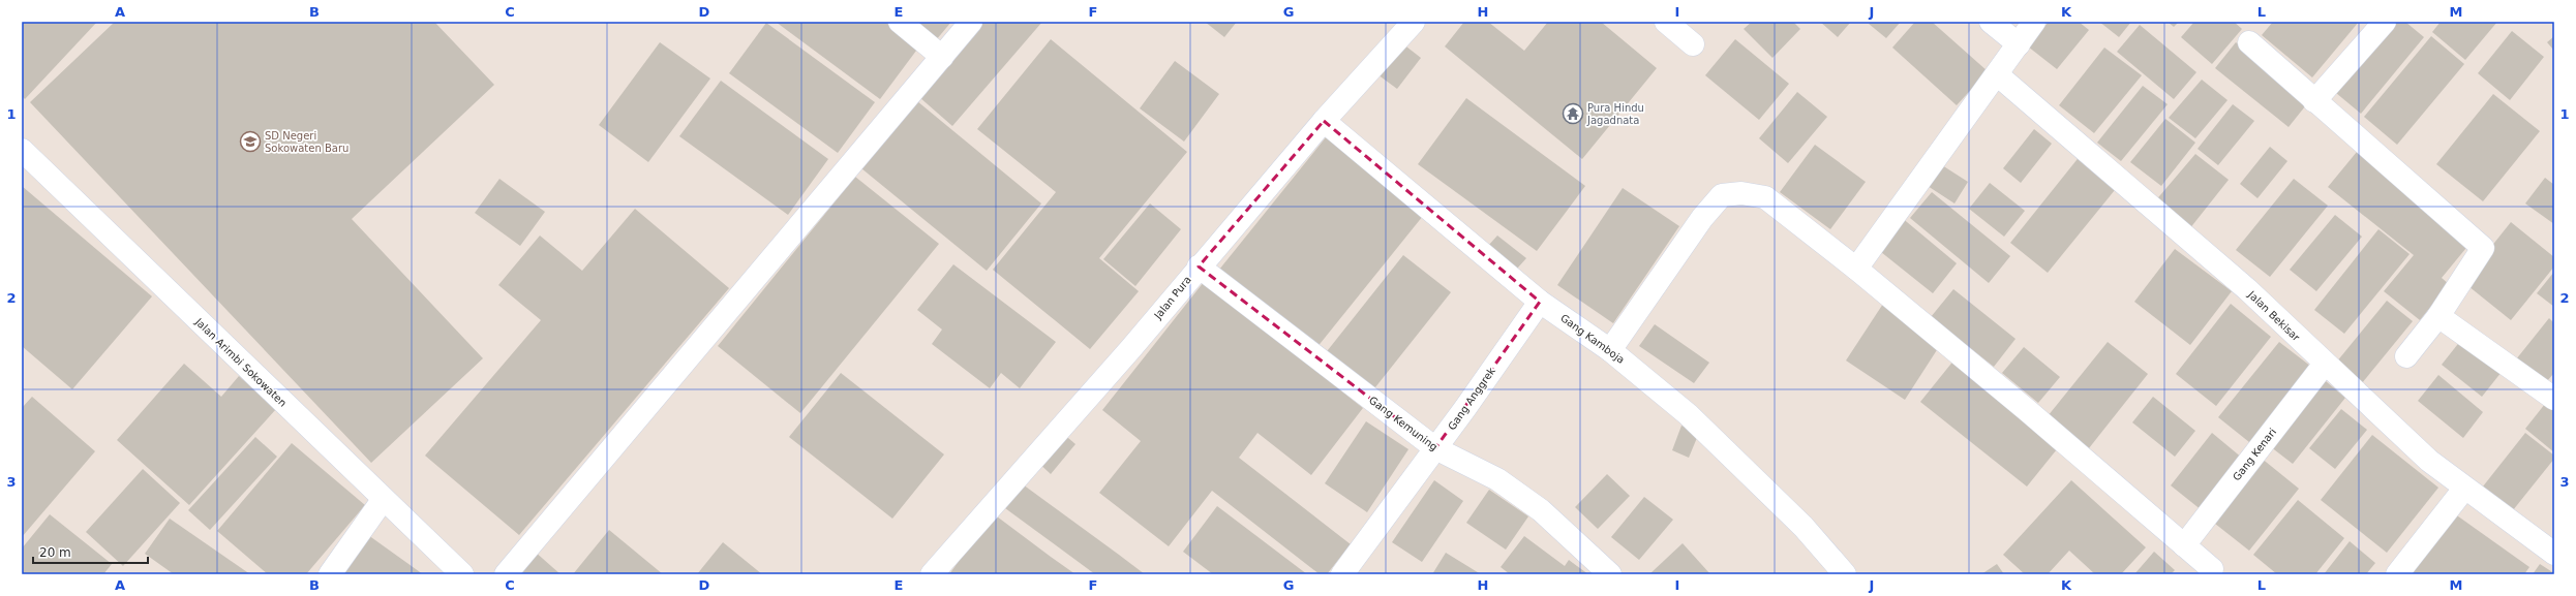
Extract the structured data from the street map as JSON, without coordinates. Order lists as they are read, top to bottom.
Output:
{
  "streets": {
    "street": [
      "Jalan Pura",
      "Jalan Bekisar",
      "Gang Kamboja",
      "Jalan Arimbi Sokowaten",
      "Gang Anggrek",
      "Gang Kemuning",
      "Gang Kenari"
    ]
  },
  "crossings": [
    ["Jalan Pura", "Gang Kamboja"],
    ["Jalan Pura", "Gang Kemuning"],
    ["Jalan Bekisar", "Gang Kenari"],
    ["Gang Kamboja", "Gang Anggrek"],
    ["Gang Anggrek", "Gang Kemuning"]
  ],
  "places": {
    "temple": ["Pura Hindu Jagadnata"],
    "school or university": ["SD Negeri Sokowaten Baru"]
  },
  "scale_bar": "20 m",
  "grid": {
    "columns": [
      "A",
      "B",
      "C",
      "D",
      "E",
      "F",
      "G",
      "H",
      "I",
      "J",
      "K",
      "L",
      "M"
    ],
    "rows": ["1", "2", "3"]
  }
}
